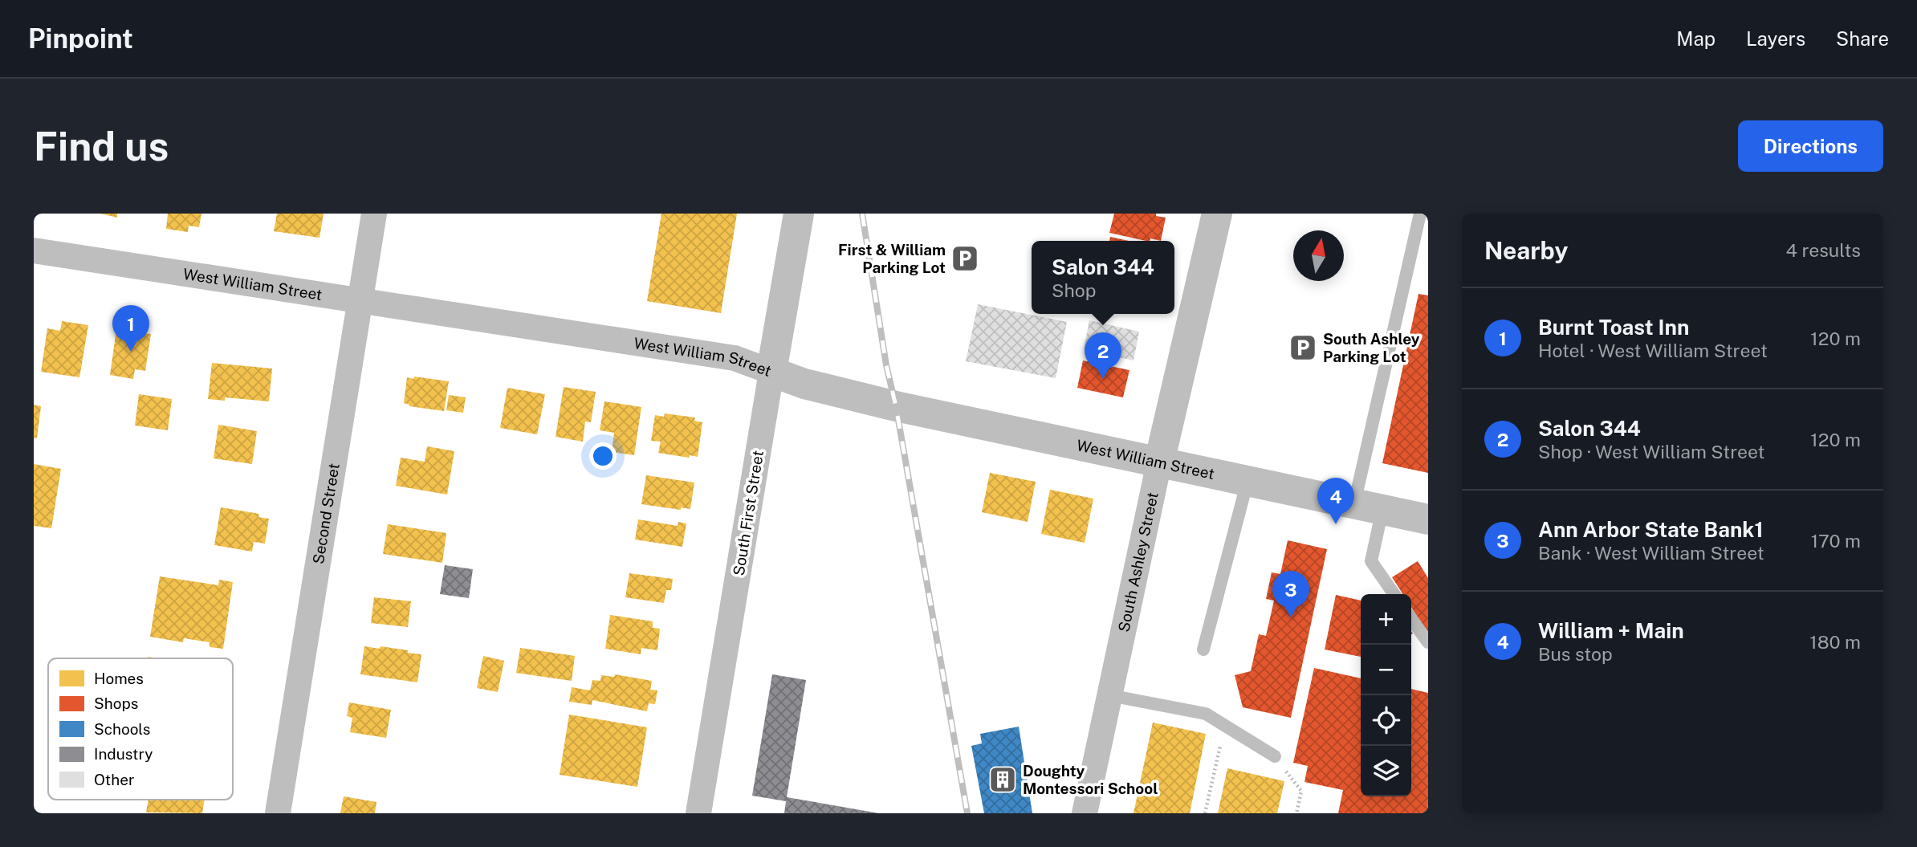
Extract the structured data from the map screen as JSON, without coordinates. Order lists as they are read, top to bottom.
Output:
{
  "streets": {
    "street": [
      "West William Street",
      "South First Street",
      "Second Street",
      "South Ashley Street"
    ]
  },
  "crossings": [
    ["West William Street", "South First Street"],
    ["West William Street", "Second Street"],
    ["West William Street", "South Ashley Street"]
  ],
  "places": {
    "parking": ["First & William Parking Lot", "South Ashley Parking Lot"],
    "building": ["Doughty Montessori School"]
  },
  "legend": [
    "Homes",
    "Shops",
    "Schools",
    "Industry",
    "Other"
  ],
  "north": "top",
  "page": {
    "header": "Pinpoint",
    "nav": ["Map", "Layers", "Share"],
    "buttons": "Directions",
    "title": "Find us",
    "heading": ["Nearby", "4 results"],
    "popup": ["Salon 344", "Shop"],
    "list": [
      {
        "mark": "1",
        "name": "Burnt Toast Inn",
        "note": "Hotel · West William Street",
        "value": "120 m"
      },
      {
        "mark": "2",
        "name": "Salon 344",
        "note": "Shop · West William Street",
        "value": "120 m"
      },
      {
        "mark": "3",
        "name": "Ann Arbor State Bank1",
        "note": "Bank · West William Street",
        "value": "170 m"
      },
      {
        "mark": "4",
        "name": "William + Main",
        "note": "Bus stop",
        "value": "180 m"
      }
    ],
    "pins": [
      "1",
      "2",
      "4",
      "3"
    ],
    "map_buttons": ["+", "−"]
  }
}
